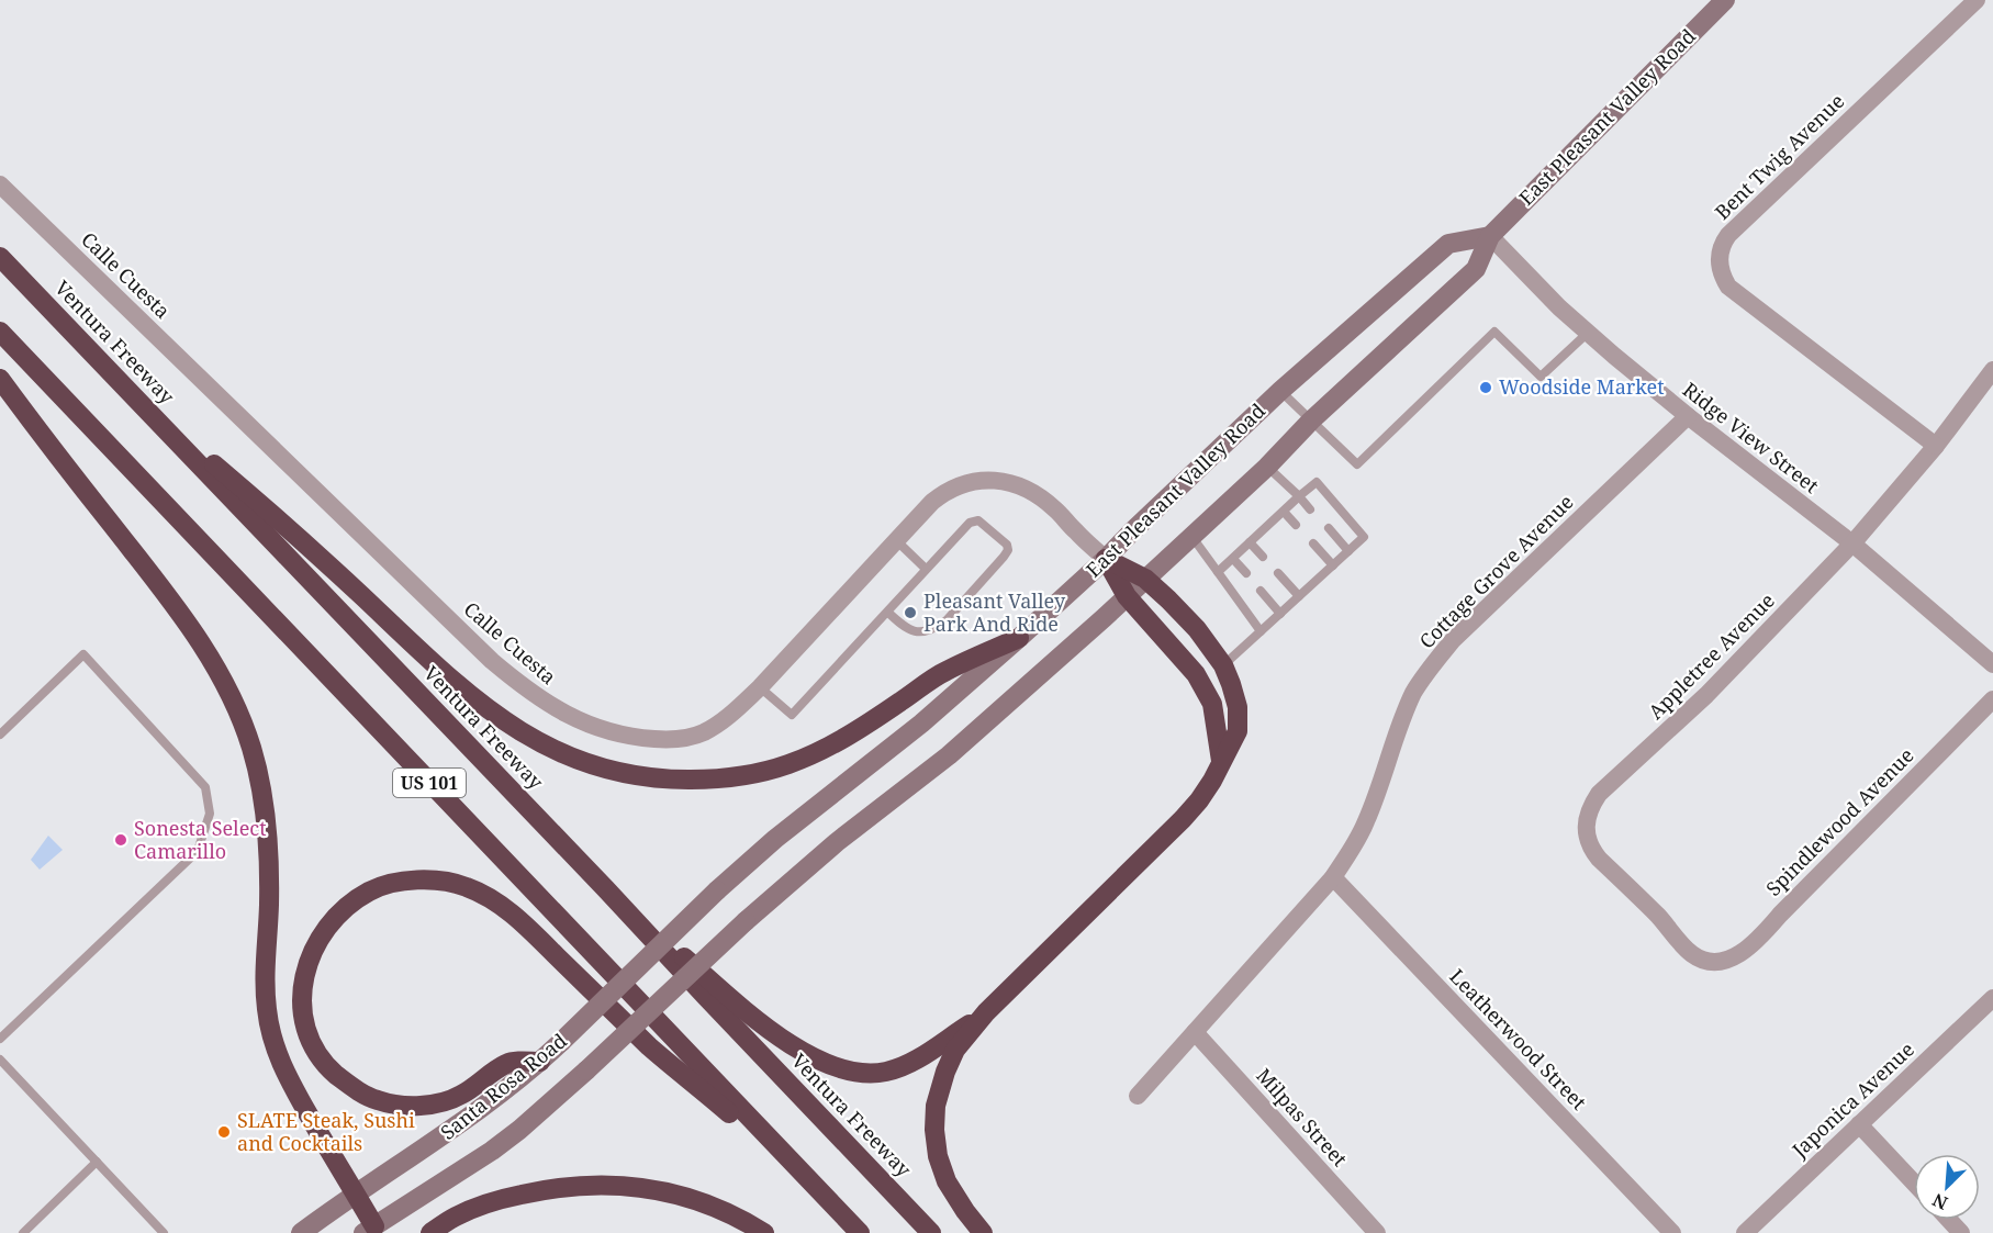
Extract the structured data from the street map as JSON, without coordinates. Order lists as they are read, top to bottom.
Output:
{
  "streets": {
    "highway": ["Ventura Freeway", "US 101"],
    "main road": ["East Pleasant Valley Road", "Santa Rosa Road"],
    "street": [
      "Bent Twig Avenue",
      "Calle Cuesta",
      "Ridge View Street",
      "Cottage Grove Avenue",
      "Appletree Avenue",
      "Spindlewood Avenue",
      "Leatherwood Street",
      "Japonica Avenue",
      "Milpas Street"
    ]
  },
  "crossings": [
    ["East Pleasant Valley Road", "Calle Cuesta"],
    ["East Pleasant Valley Road", "Ridge View Street"],
    ["East Pleasant Valley Road", "Santa Rosa Road"],
    ["Bent Twig Avenue", "Appletree Avenue"],
    ["Ridge View Street", "Cottage Grove Avenue"],
    ["Ridge View Street", "Appletree Avenue"],
    ["Cottage Grove Avenue", "Leatherwood Street"],
    ["Cottage Grove Avenue", "Milpas Street"],
    ["Appletree Avenue", "Spindlewood Avenue"]
  ],
  "places": [
    "Woodside Market",
    "Pleasant Valley Park And Ride",
    "Sonesta Select Camarillo",
    "SLATE Steak, Sushi and Cocktails"
  ],
  "north": "bottom left"
}
